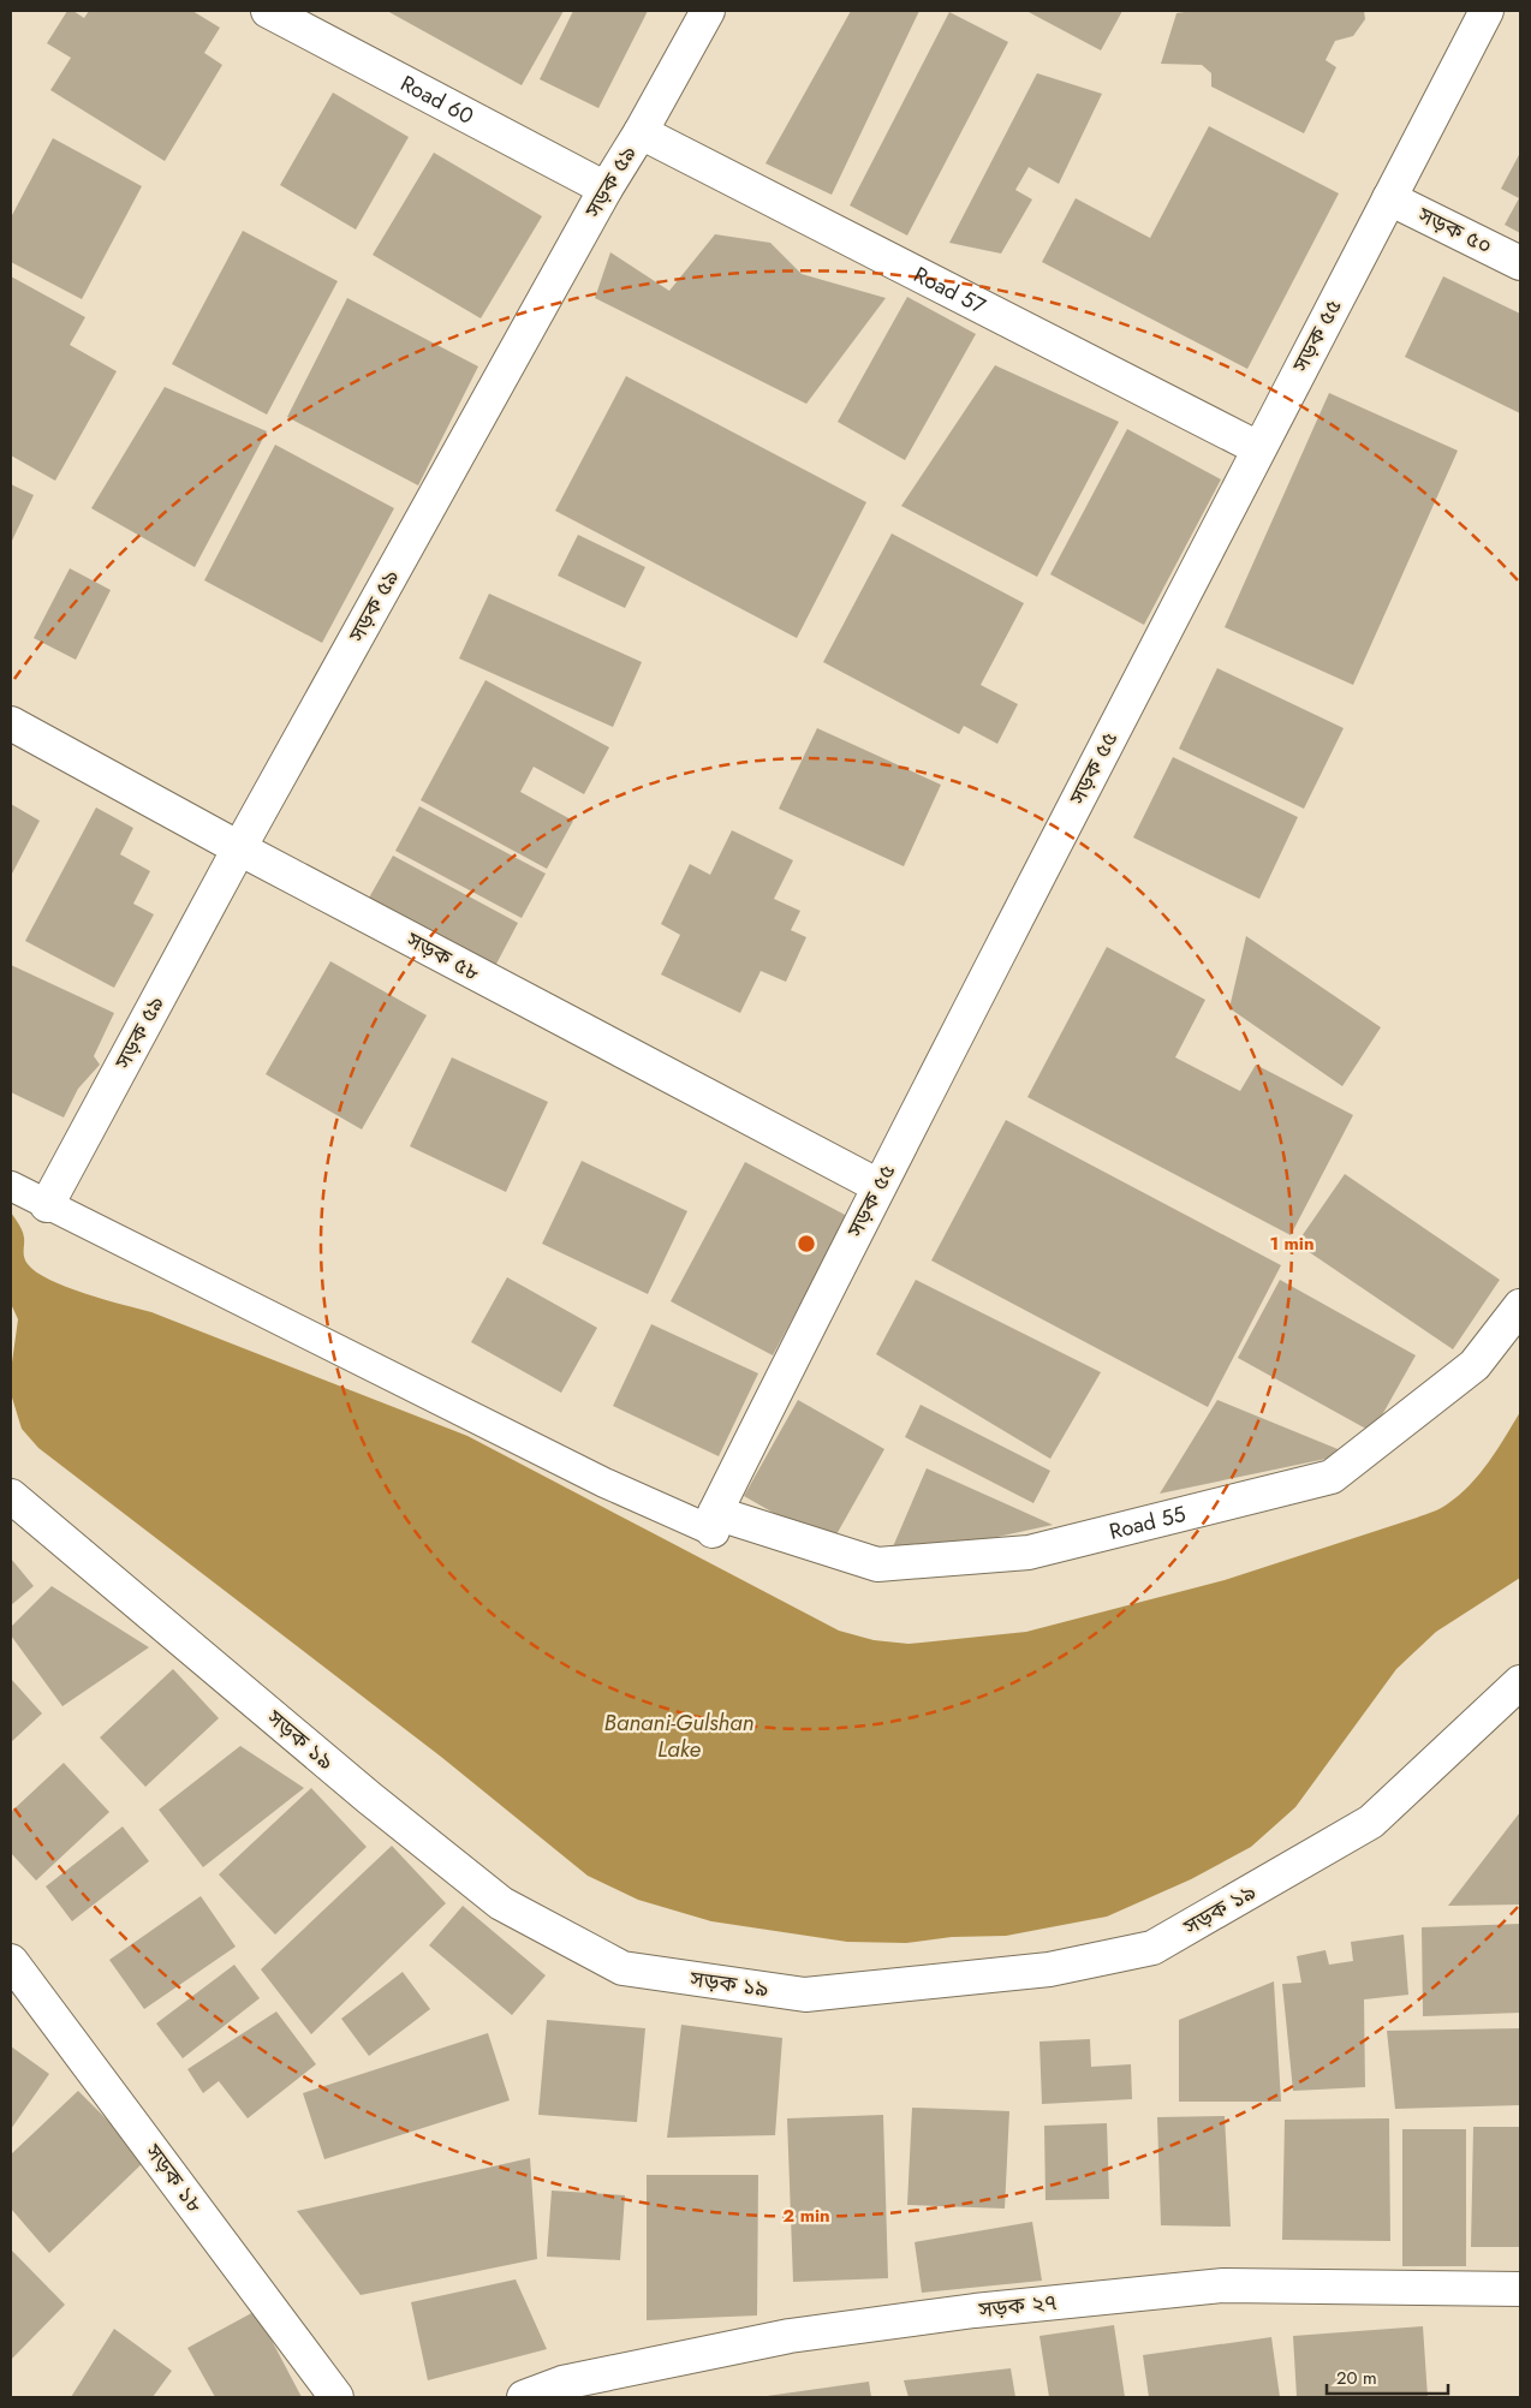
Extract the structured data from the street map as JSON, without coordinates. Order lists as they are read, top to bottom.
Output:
{
  "streets": {
    "street": [
      "Road 60",
      "সড়ক ৫৯",
      "সড়ক ৫০",
      "Road 57",
      "সড়ক ৫৫",
      "সড়ক ৫৮",
      "Road 55",
      "সড়ক ১৯",
      "সড়ক ১৮",
      "সড়ক ২৭"
    ]
  },
  "crossings": [
    ["Road 60", "সড়ক ৫৯"],
    ["সড়ক ৫৯", "Road 57"],
    ["সড়ক ৫৯", "সড়ক ৫৮"],
    ["সড়ক ৫০", "সড়ক ৫৫"],
    ["Road 57", "সড়ক ৫৫"],
    ["সড়ক ৫৫", "সড়ক ৫৮"],
    ["সড়ক ৫৫", "Road 55"]
  ],
  "water": ["Banani-Gulshan Lake"],
  "scale_bar": "20 m",
  "rings": ["1 min", "2 min"]
}
